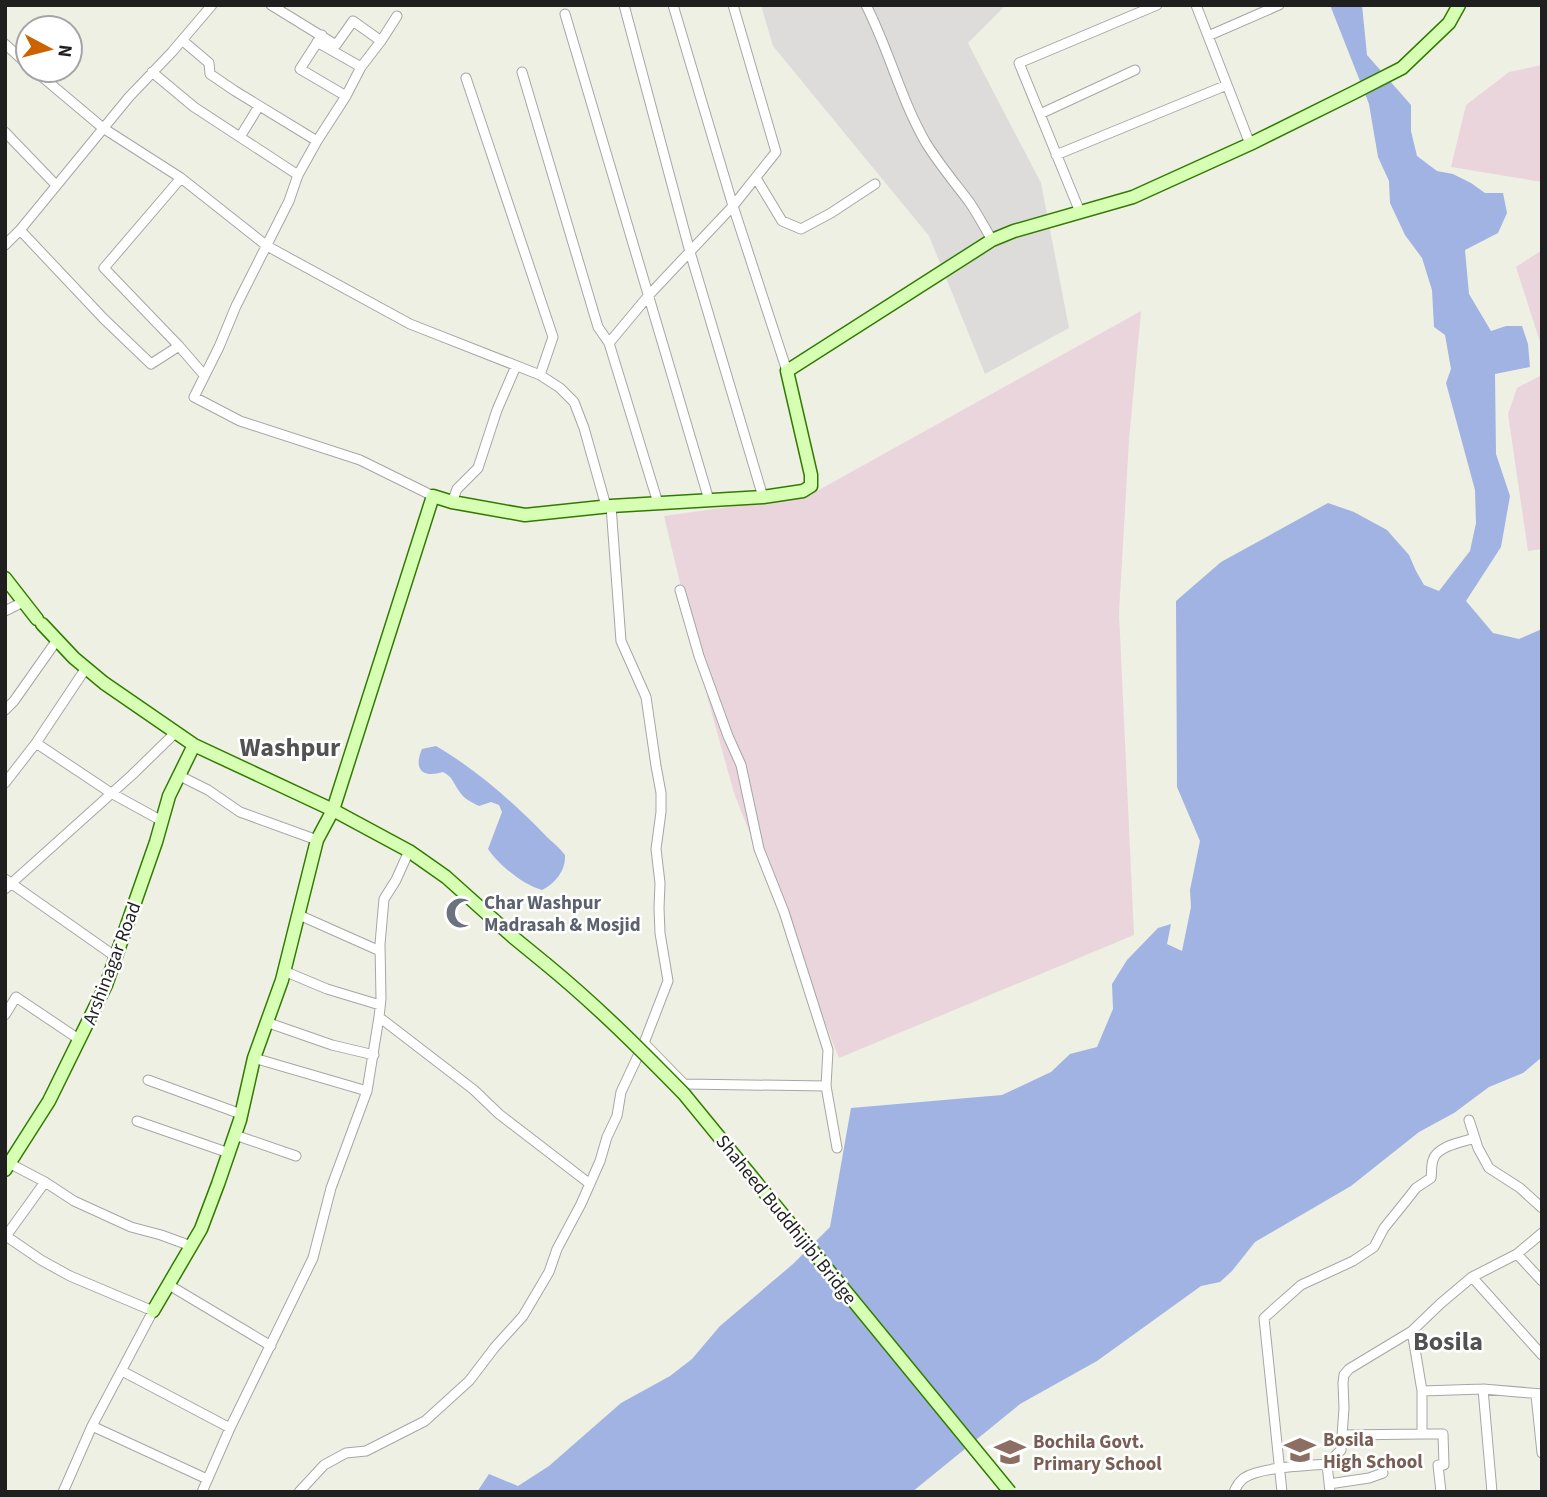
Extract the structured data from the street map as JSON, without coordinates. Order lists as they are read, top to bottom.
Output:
{
  "streets": {
    "street": ["Arshinagar Road", "Shaheed Buddhijibi Bridge"]
  },
  "crossings": [
    ["Arshinagar Road", "Shaheed Buddhijibi Bridge"]
  ],
  "districts": ["Washpur", "Bosila"],
  "places": {
    "mosque": ["Char Washpur Madrasah & Mosjid"],
    "school or university": ["Bosila High School", "Bochila Govt. Primary School"]
  },
  "north": "right"
}
